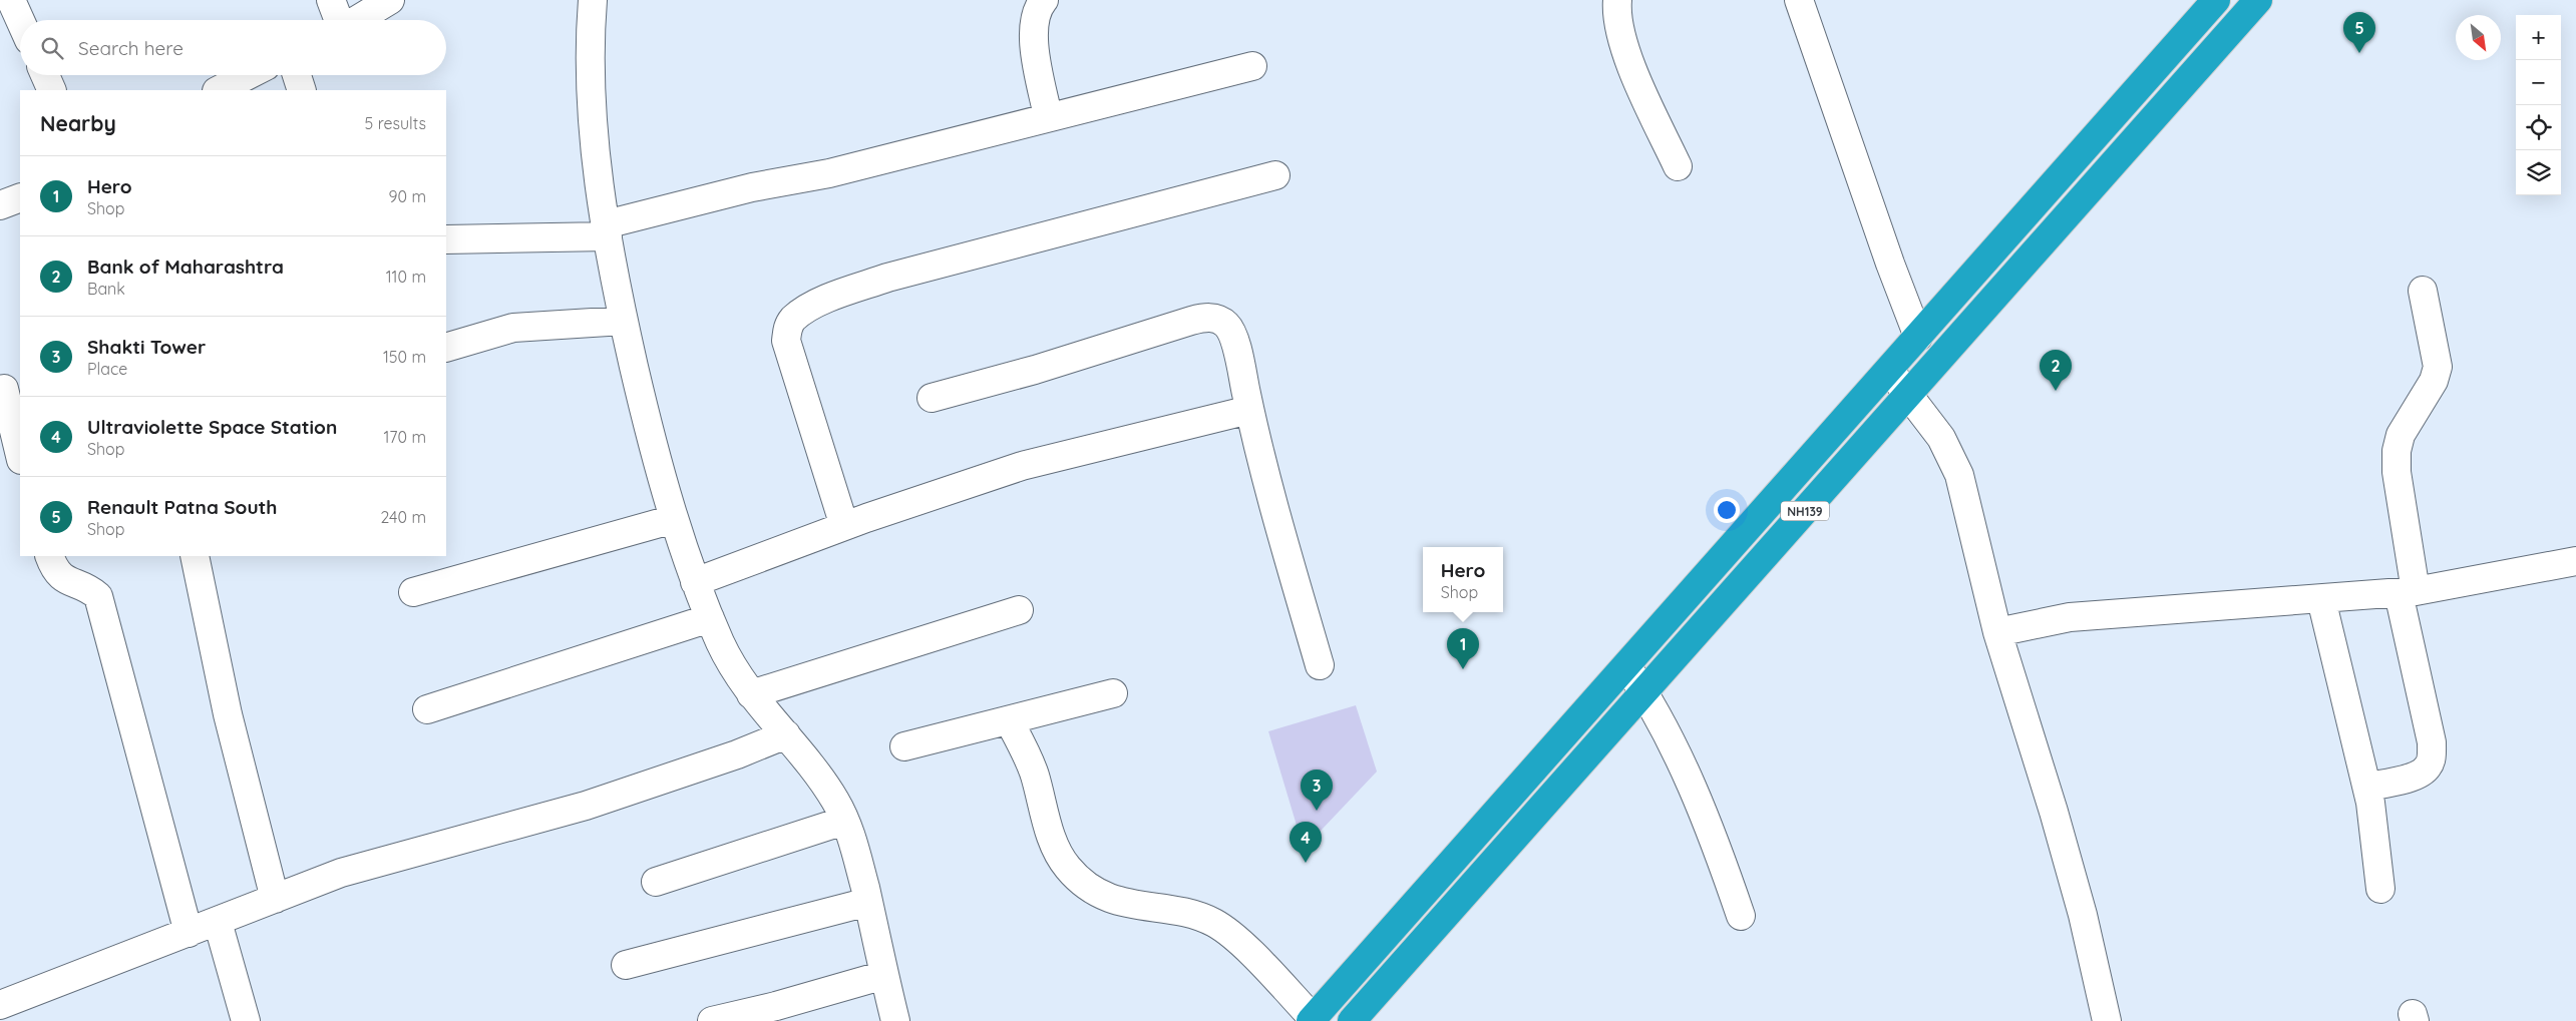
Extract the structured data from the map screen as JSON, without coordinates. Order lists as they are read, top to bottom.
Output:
{
  "streets": {
    "highway": ["NH139"]
  },
  "north": "bottom right",
  "page": {
    "pins": [
      "5",
      "2",
      "1",
      "3",
      "4"
    ],
    "map_buttons": ["+", "−"],
    "search": "Search here",
    "heading": ["Nearby", "5 results"],
    "list": [
      {
        "mark": "1",
        "name": "Hero",
        "note": "Shop",
        "value": "90 m"
      },
      {
        "mark": "2",
        "name": "Bank of Maharashtra",
        "note": "Bank",
        "value": "110 m"
      },
      {
        "mark": "3",
        "name": "Shakti Tower",
        "note": "Place",
        "value": "150 m"
      },
      {
        "mark": "4",
        "name": "Ultraviolette Space Station",
        "note": "Shop",
        "value": "170 m"
      },
      {
        "mark": "5",
        "name": "Renault Patna South",
        "note": "Shop",
        "value": "240 m"
      }
    ],
    "popup": ["Hero", "Shop"]
  }
}
